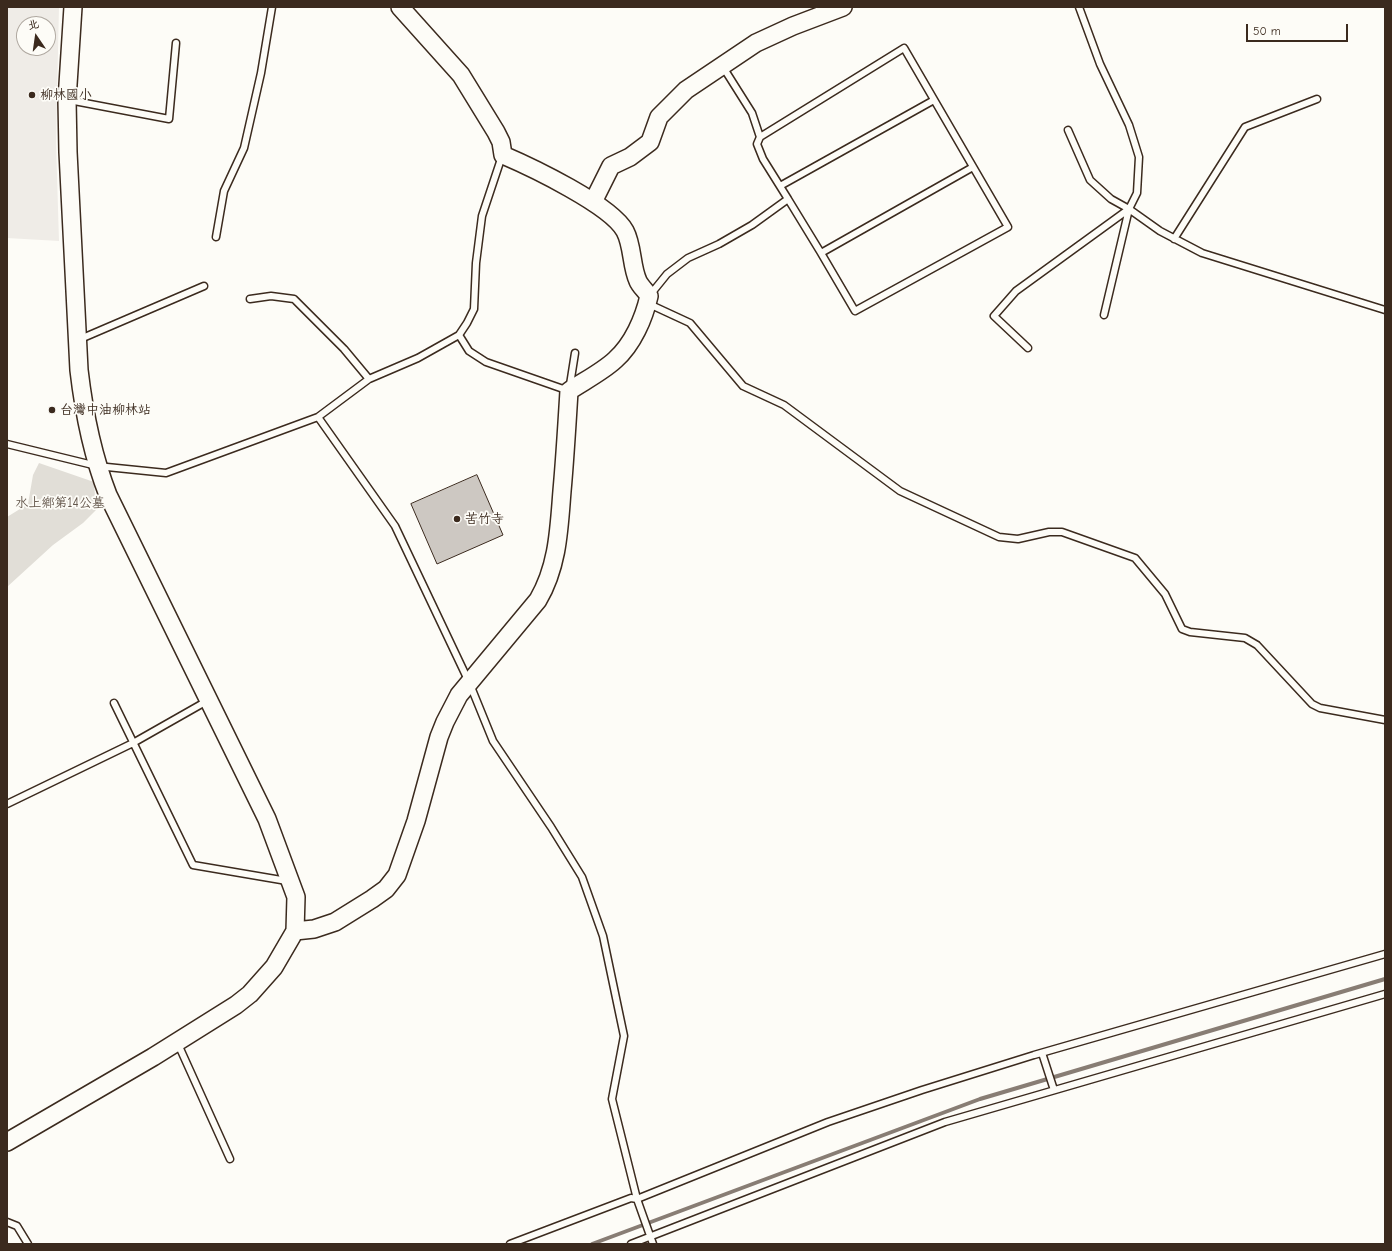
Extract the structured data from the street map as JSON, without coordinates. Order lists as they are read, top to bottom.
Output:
{
  "parks": ["水上鄉第14公墓"],
  "places": ["柳林國小", "台灣中油柳林站", "苦竹寺"],
  "scale_bar": "50 m",
  "north": "top"
}
